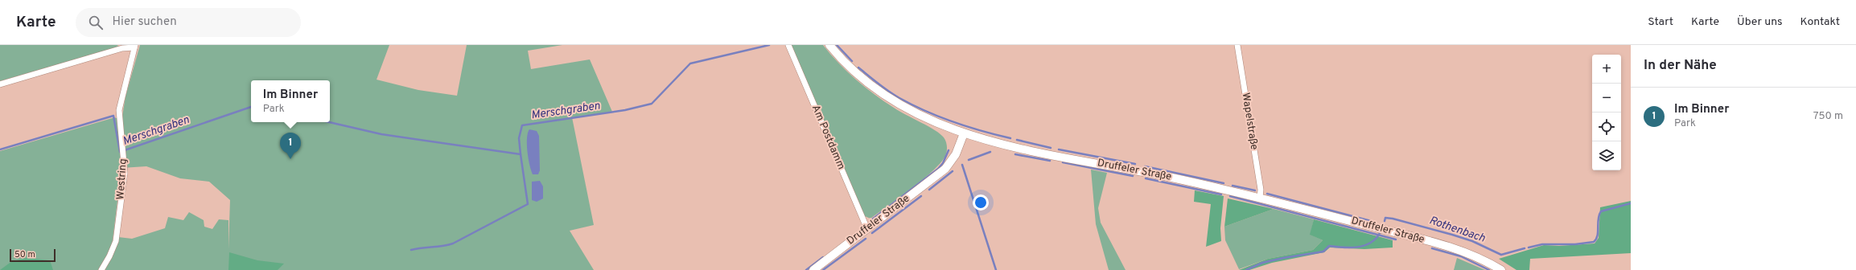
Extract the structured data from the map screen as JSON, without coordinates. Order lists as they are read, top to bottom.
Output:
{
  "streets": {
    "street": [
      "Wapelstraße",
      "Am Postdamm",
      "Druffeler Straße",
      "Westring"
    ]
  },
  "crossings": [
    ["Wapelstraße", "Druffeler Straße"],
    ["Am Postdamm", "Druffeler Straße"]
  ],
  "water": ["Merschgraben", "Rothenbach"],
  "scale_bar": "50 m",
  "page": {
    "header": "Karte",
    "search": "Hier suchen",
    "nav": [
      "Start",
      "Karte",
      "Über uns",
      "Kontakt"
    ],
    "heading": "In der Nähe",
    "map_buttons": ["+", "−"],
    "popup": ["Im Binner", "Park"],
    "list": [
      {
        "mark": "1",
        "name": "Im Binner",
        "note": "Park",
        "value": "750 m"
      }
    ],
    "pins": "1",
    "scale": "50 m"
  }
}
